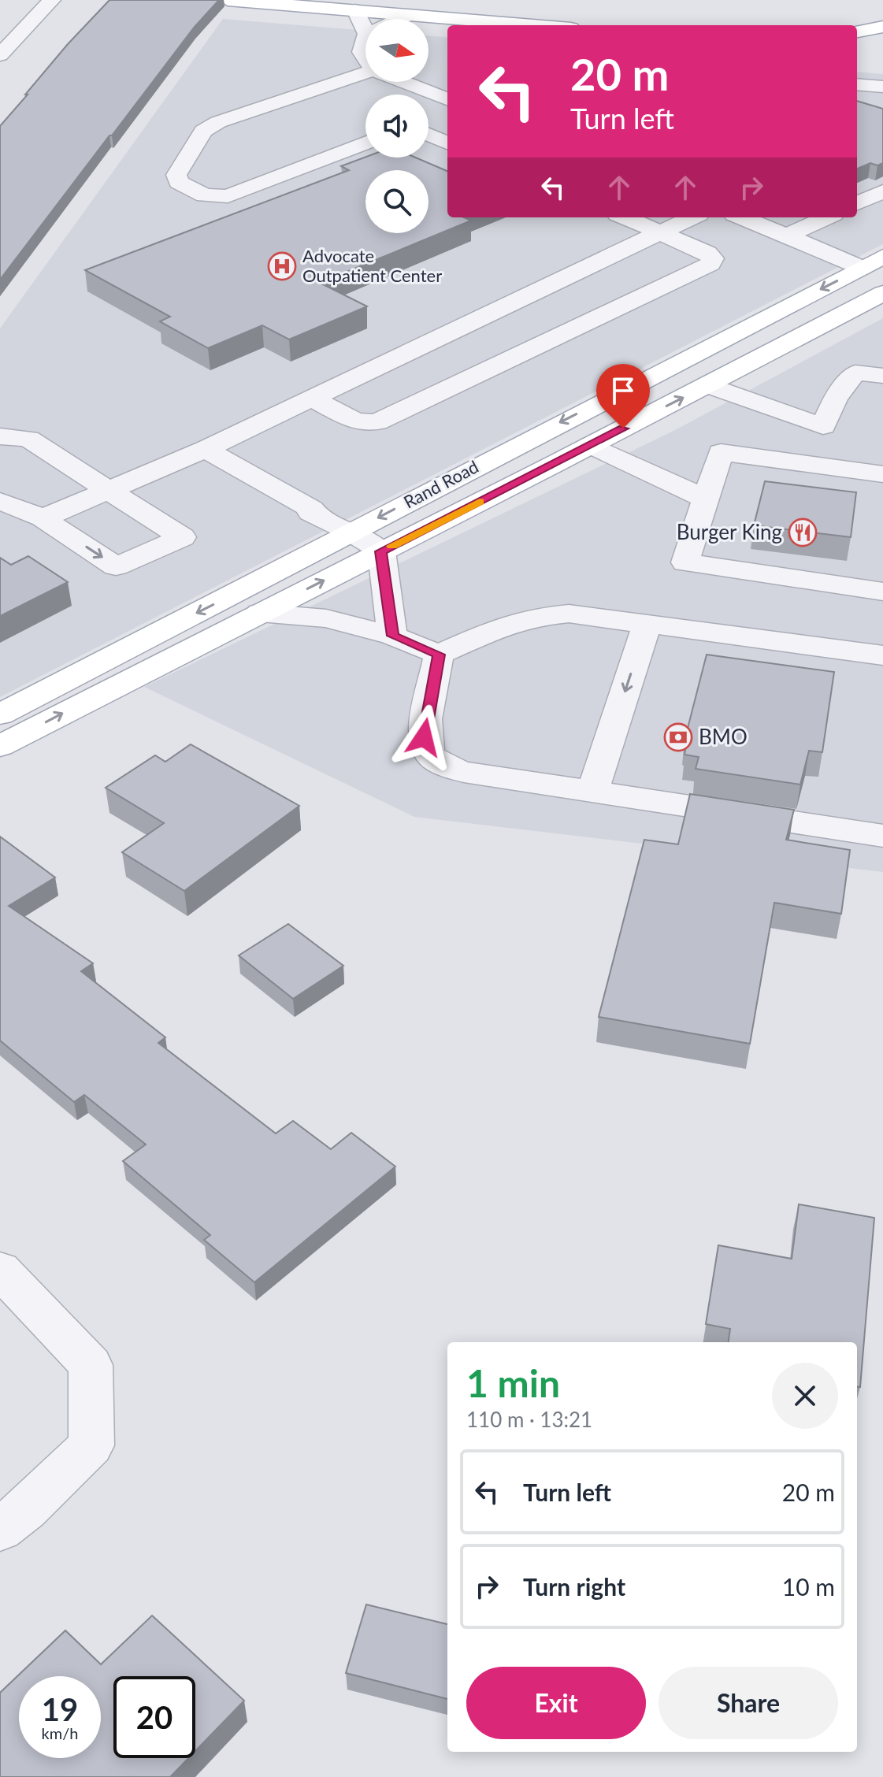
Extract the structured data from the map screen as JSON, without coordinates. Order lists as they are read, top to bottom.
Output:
{
  "streets": {
    "main road": ["Rand Road"]
  },
  "places": {
    "hospital": ["Advocate Outpatient Center"],
    "restaurant": ["Burger King"],
    "bank": ["BMO"]
  },
  "north": "right",
  "page": {
    "turn": ["20 m", "Turn left"],
    "heading": ["1 min", "110 m · 13:21"],
    "list": [
      {
        "name": "Turn left",
        "value": "20 m"
      },
      {
        "name": "Turn right",
        "value": "10 m"
      }
    ],
    "buttons": ["Exit", "Share"],
    "speed": "19 km/h",
    "limit": "20"
  }
}
